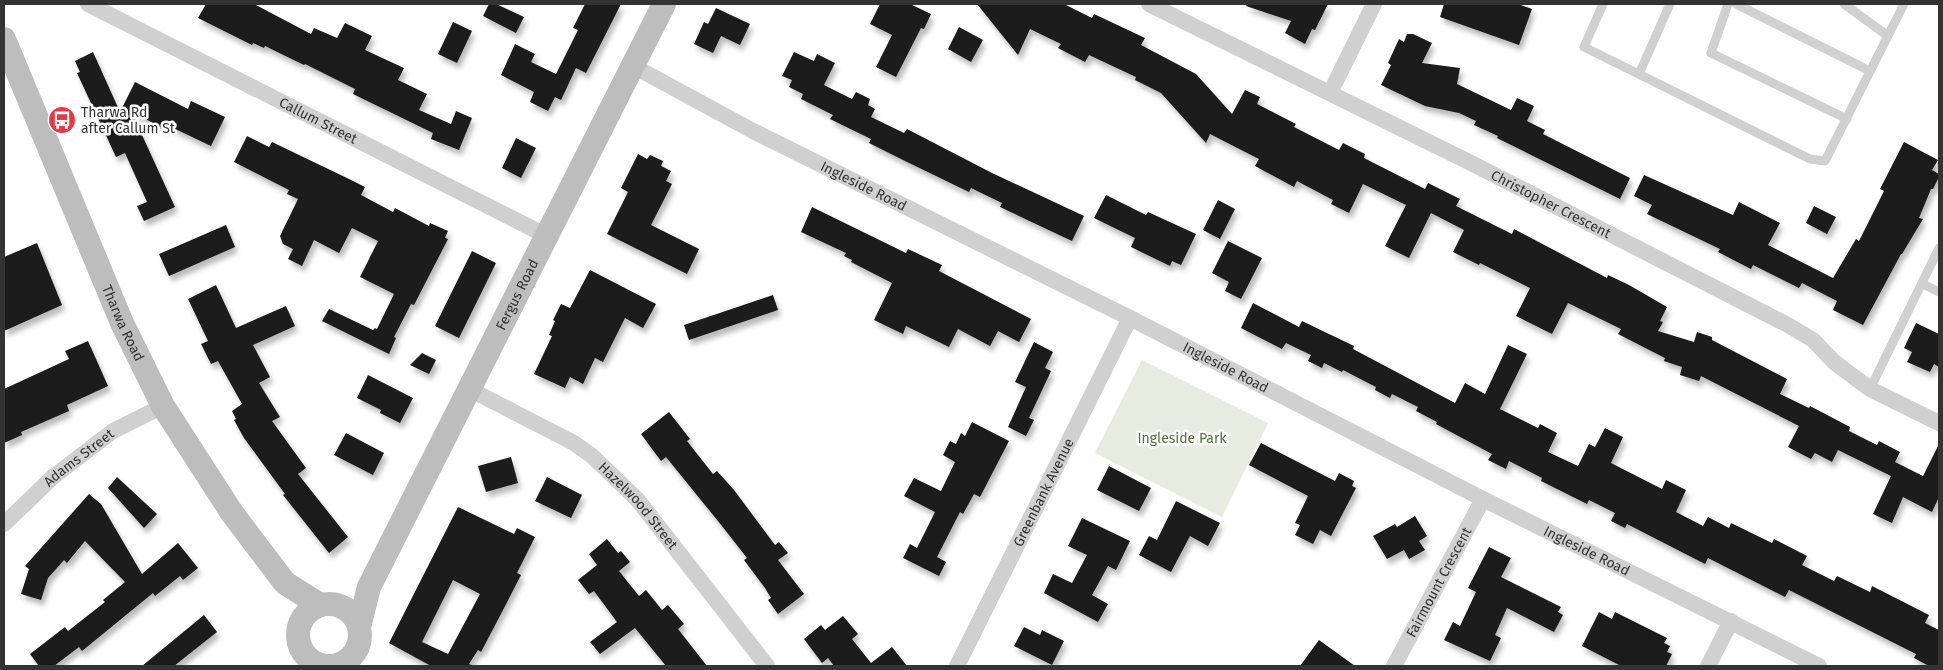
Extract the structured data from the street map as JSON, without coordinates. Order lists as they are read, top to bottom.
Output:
{
  "streets": {
    "street": [
      "Callum Street",
      "Ingleside Road",
      "Christopher Crescent",
      "Fergus Road",
      "Tharwa Road",
      "Adams Street",
      "Greenbank Avenue",
      "Hazelwood Street",
      "Fairmount Crescent"
    ]
  },
  "crossings": [
    ["Callum Street", "Fergus Road"],
    ["Ingleside Road", "Fergus Road"],
    ["Ingleside Road", "Greenbank Avenue"],
    ["Ingleside Road", "Fairmount Crescent"],
    ["Fergus Road", "Tharwa Road"],
    ["Fergus Road", "Hazelwood Street"],
    ["Tharwa Road", "Adams Street"]
  ],
  "parks": ["Ingleside Park"],
  "places": {
    "bus stop": ["Tharwa Rd after Callum St"]
  }
}
